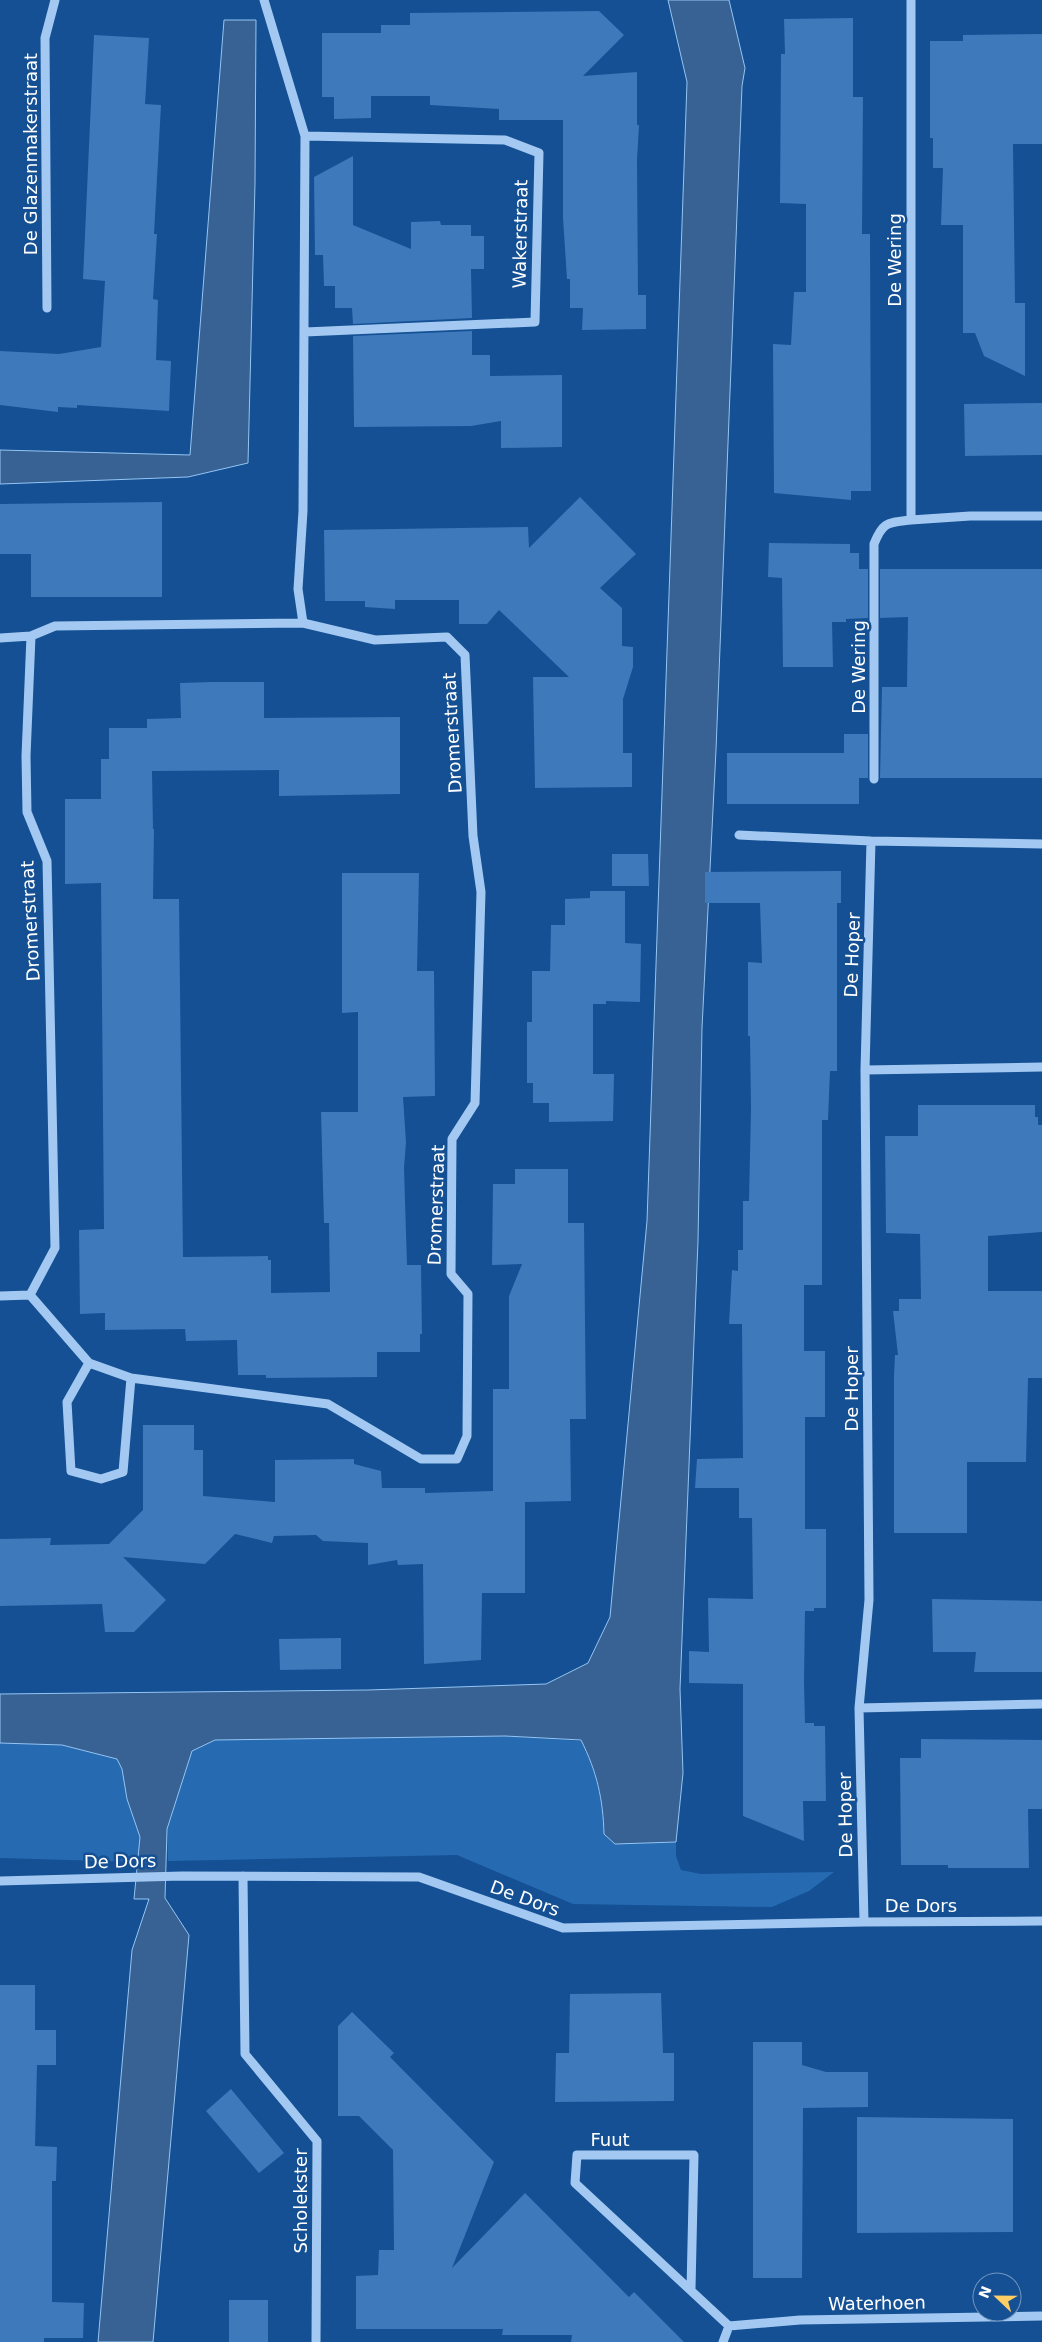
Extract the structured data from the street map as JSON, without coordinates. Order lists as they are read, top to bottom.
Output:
{
  "streets": {
    "street": [
      "De Glazenmakerstraat",
      "Wakerstraat",
      "De Wering",
      "Dromerstraat",
      "De Hoper",
      "De Dors",
      "Fuut",
      "Scholekster",
      "Waterhoen"
    ]
  },
  "crossings": [
    ["De Hoper", "De Dors"],
    ["De Dors", "Scholekster"],
    ["Fuut", "Waterhoen"]
  ],
  "north": "left"
}
